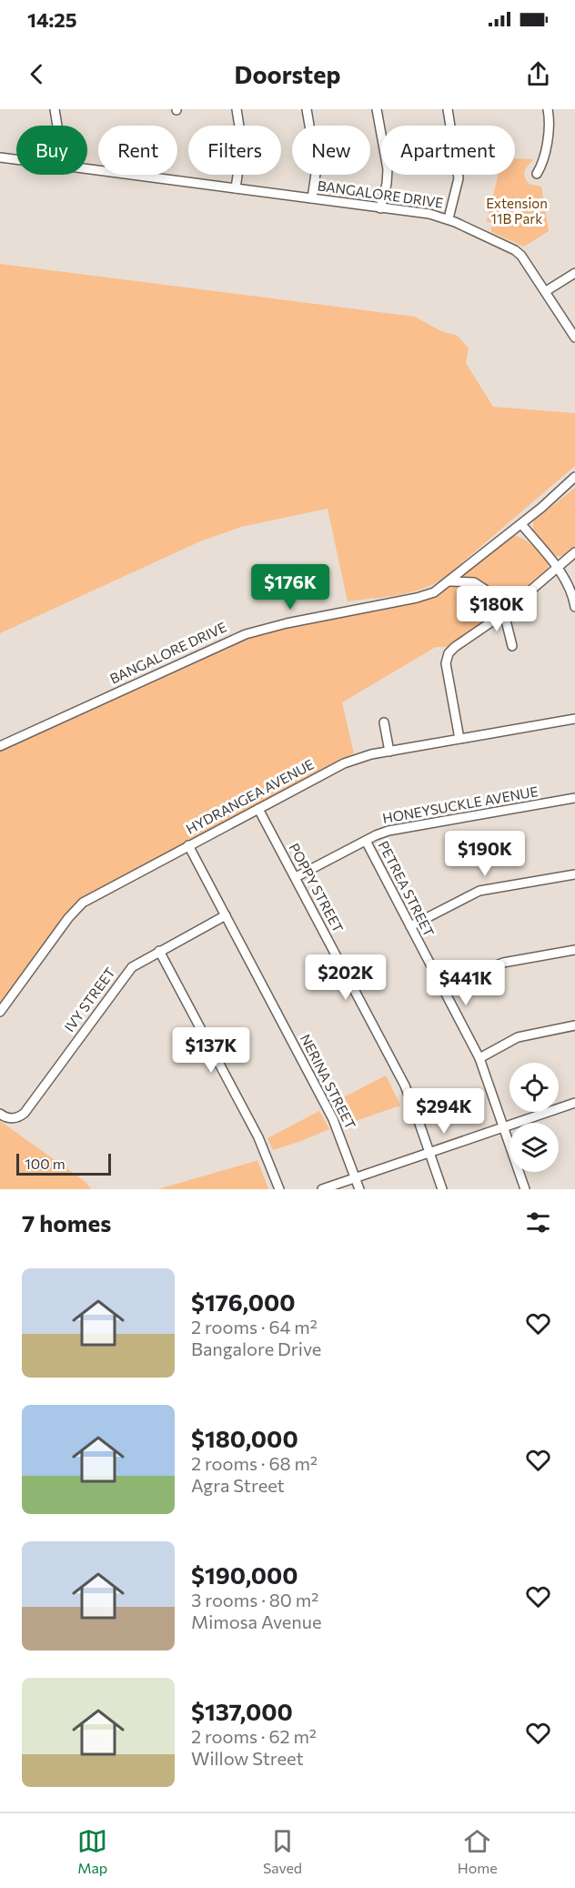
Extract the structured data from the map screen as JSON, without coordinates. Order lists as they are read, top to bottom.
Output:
{
  "streets": {
    "street": [
      "BANGALORE DRIVE",
      "HYDRANGEA AVENUE",
      "HONEYSUCKLE AVENUE",
      "POPPY STREET",
      "PETREA STREET",
      "IVY STREET",
      "NERINA STREET"
    ]
  },
  "crossings": [
    ["HYDRANGEA AVENUE", "POPPY STREET"],
    ["HYDRANGEA AVENUE", "NERINA STREET"],
    ["HONEYSUCKLE AVENUE", "POPPY STREET"],
    ["HONEYSUCKLE AVENUE", "PETREA STREET"],
    ["IVY STREET", "NERINA STREET"]
  ],
  "parks": ["Extension 11B Park"],
  "scale_bar": "100 m",
  "page": {
    "status": "14:25",
    "header": "Doorstep",
    "chip": [
      "Buy",
      "Rent",
      "Filters",
      "New",
      "Apartment"
    ],
    "price": [
      "$176K",
      "$180K",
      "$190K",
      "$202K",
      "$441K",
      "$137K",
      "$294K"
    ],
    "scale": "100 m",
    "heading": "7 homes",
    "list": [
      {
        "name": "$176,000",
        "note": "2 rooms · 64 m² · Bangalore Drive"
      },
      {
        "name": "$180,000",
        "note": "2 rooms · 68 m² · Agra Street"
      },
      {
        "name": "$190,000",
        "note": "3 rooms · 80 m² · Mimosa Avenue"
      },
      {
        "name": "$137,000",
        "note": "2 rooms · 62 m² · Willow Street"
      }
    ],
    "tabs": ["Map", "Saved", "Home"]
  }
}
